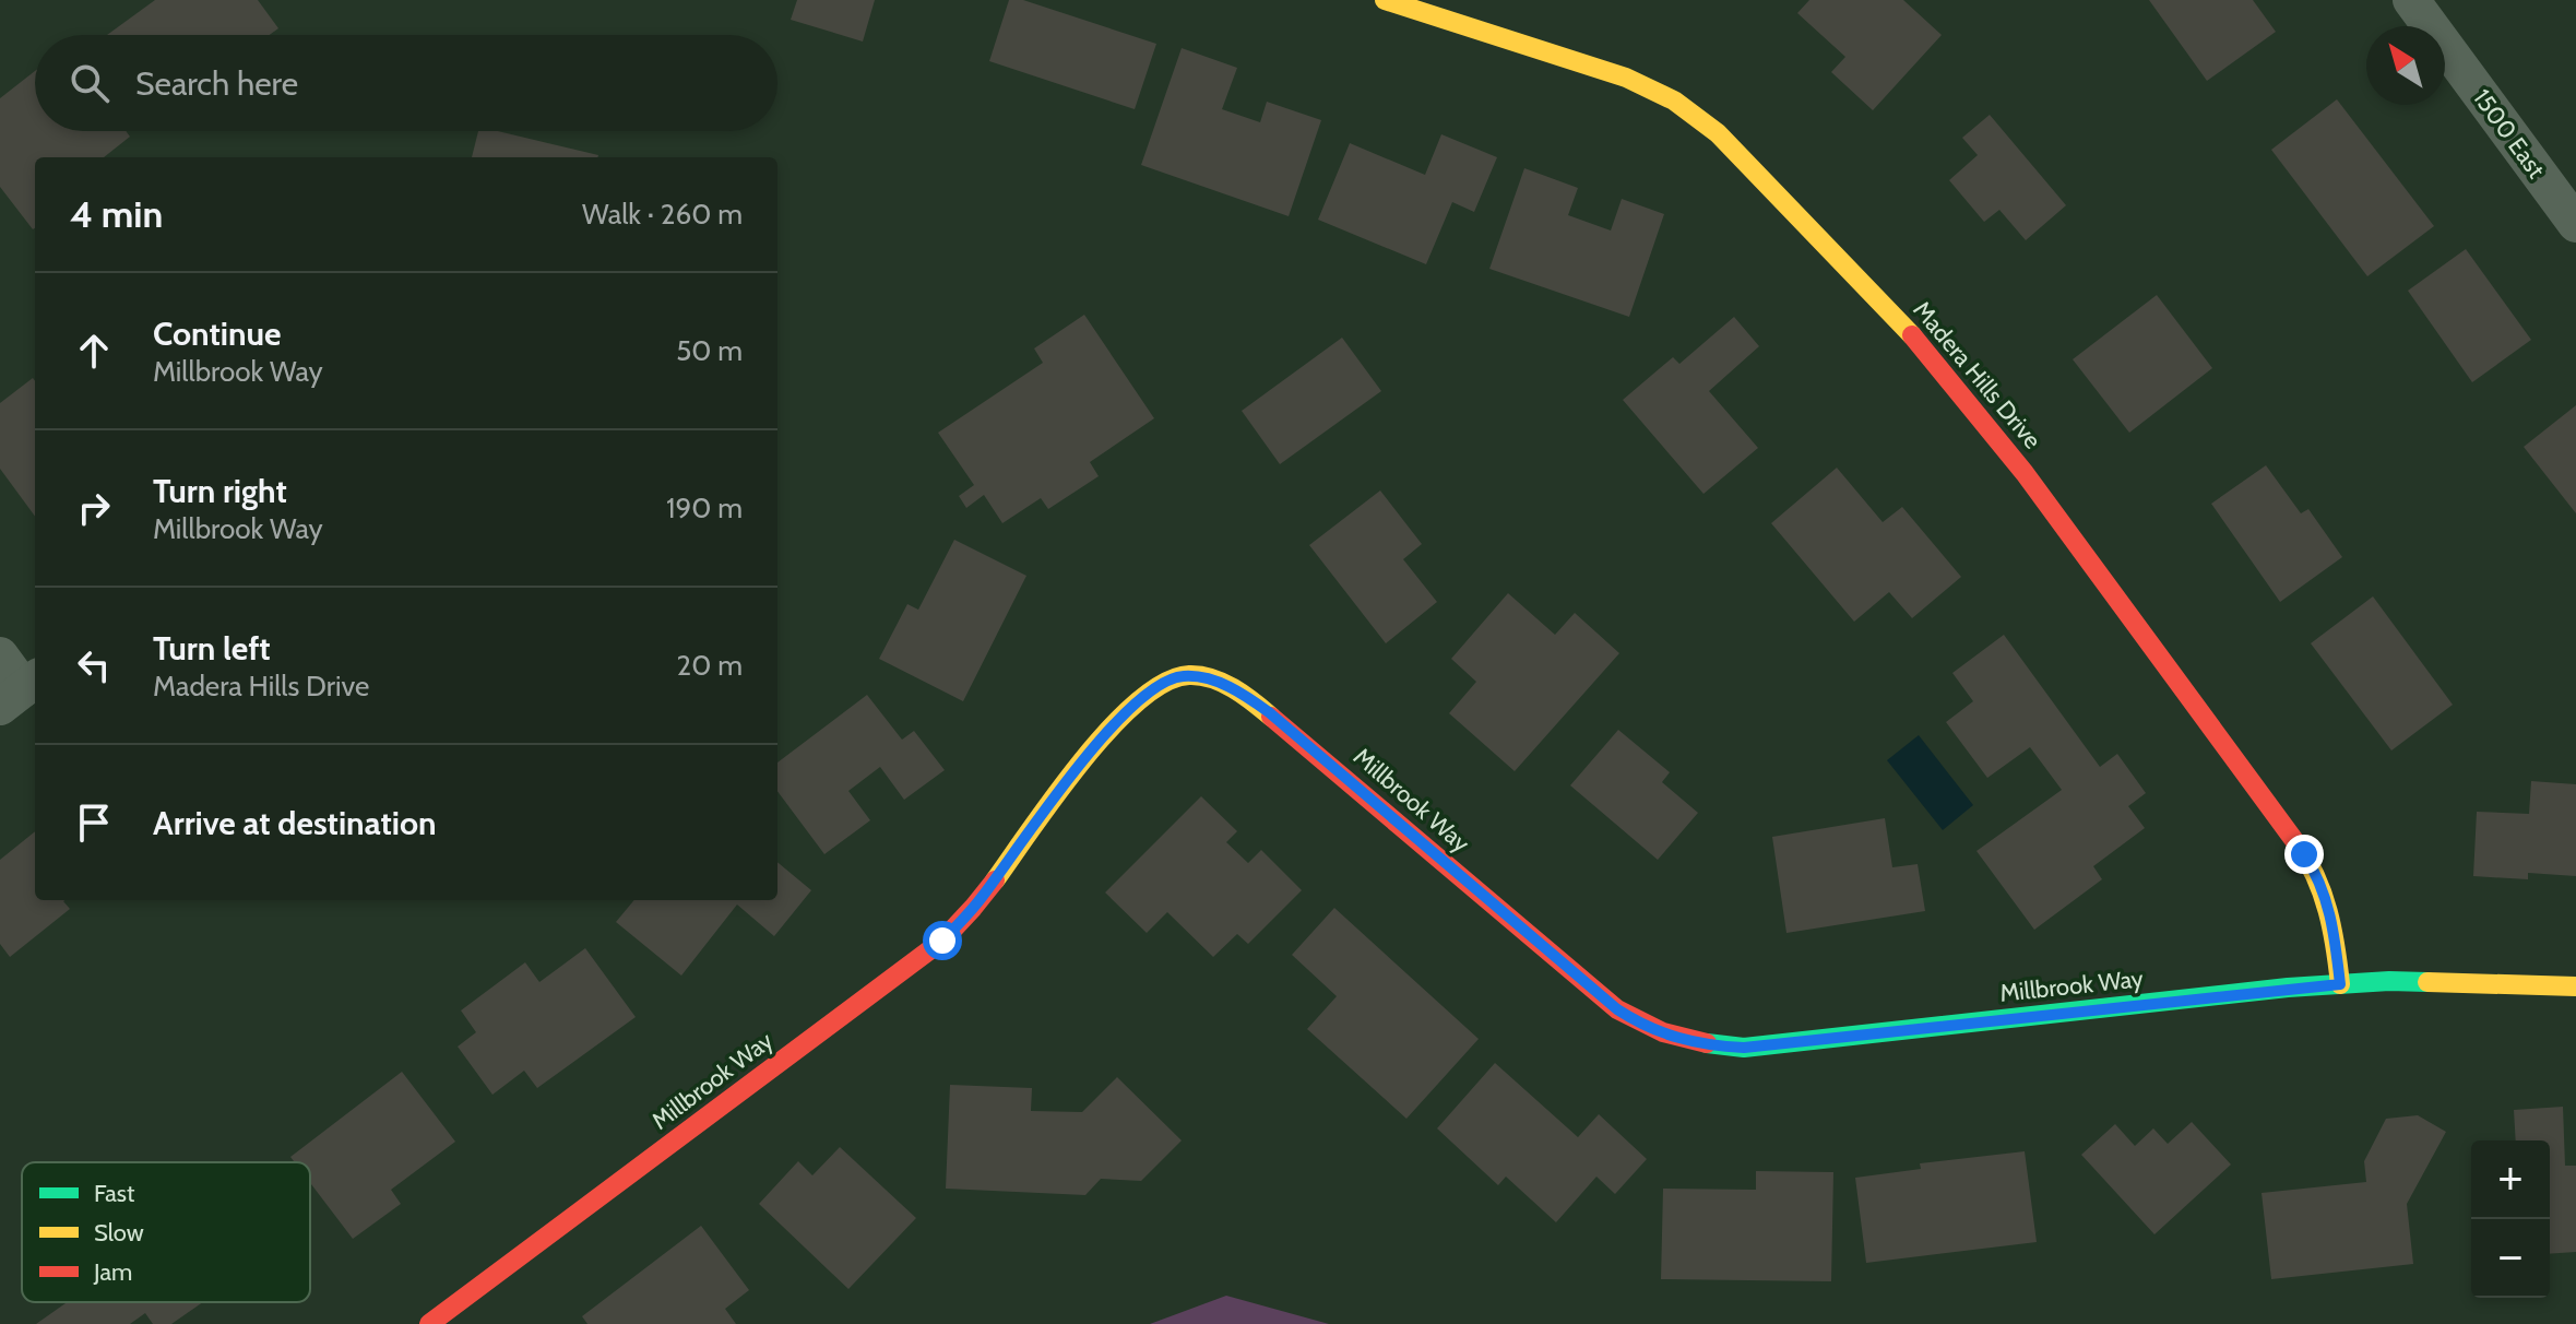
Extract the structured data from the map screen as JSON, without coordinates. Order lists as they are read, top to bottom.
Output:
{
  "streets": {
    "street": ["1500 East", "Madera Hills Drive", "Millbrook Way"]
  },
  "crossings": [
    ["Madera Hills Drive", "Millbrook Way"]
  ],
  "legend": ["Fast", "Slow", "Jam"],
  "north": "top left",
  "page": {
    "search": "Search here",
    "heading": ["4 min", "Walk · 260 m"],
    "list": [
      ["Continue", "Millbrook Way", "50 m"],
      ["Turn right", "Millbrook Way", "190 m"],
      ["Turn left", "Madera Hills Drive", "20 m"],
      "Arrive at destination"
    ],
    "map_buttons": ["+", "−"]
  }
}
